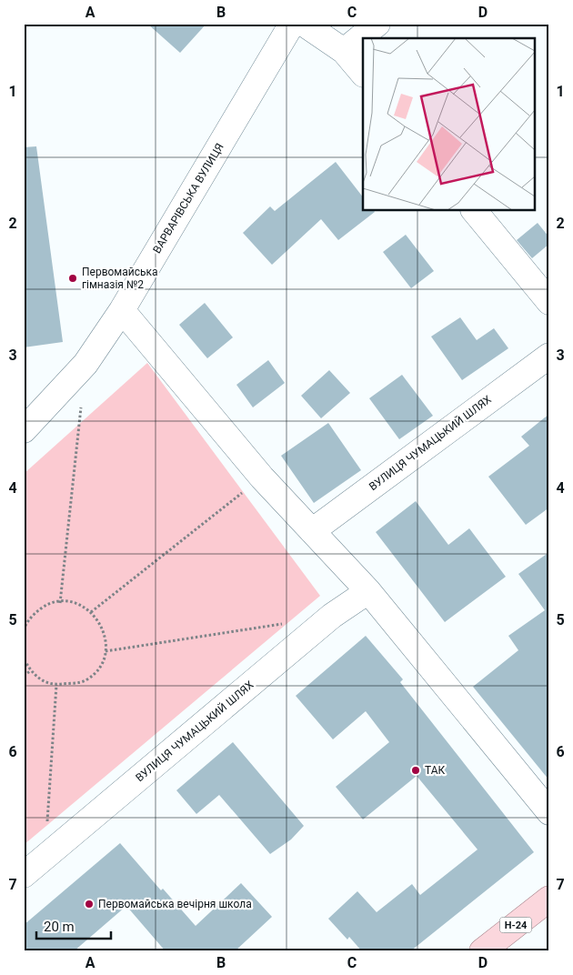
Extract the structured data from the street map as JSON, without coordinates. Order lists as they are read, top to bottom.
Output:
{
  "streets": {
    "main road": ["Н-24"],
    "street": ["ВАРВАРІВСЬКА ВУЛИЦЯ", "ВУЛИЦЯ ЧУМАЦЬКИЙ ШЛЯХ"]
  },
  "places": ["Первомайська гімназія №2", "ТАК", "Первомайська вечірня школа"],
  "scale_bar": "20 m",
  "grid": {
    "columns": [
      "A",
      "B",
      "C",
      "D"
    ],
    "rows": [
      "1",
      "2",
      "3",
      "4",
      "5",
      "6",
      "7"
    ]
  }
}
